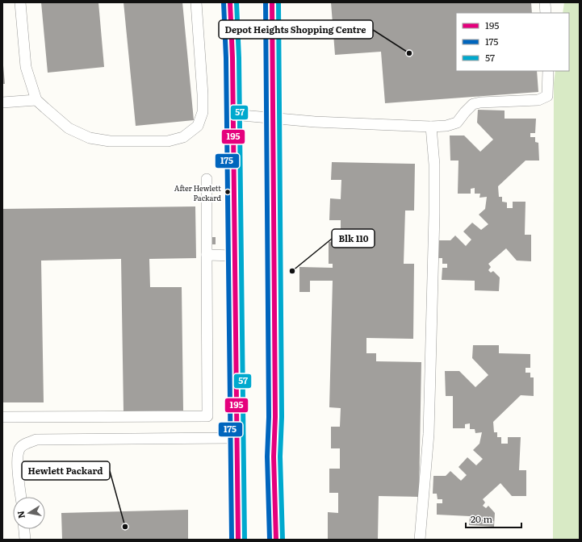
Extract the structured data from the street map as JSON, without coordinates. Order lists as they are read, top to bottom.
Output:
{
  "places": [
    "Depot Heights Shopping Centre",
    "After Hewlett Packard",
    "Blk 110",
    "Hewlett Packard"
  ],
  "lines": ["transit line 195", "transit line 175", "transit line 57"],
  "legend": ["195", "175", "57"],
  "scale_bar": "20 m",
  "north": "left"
}
